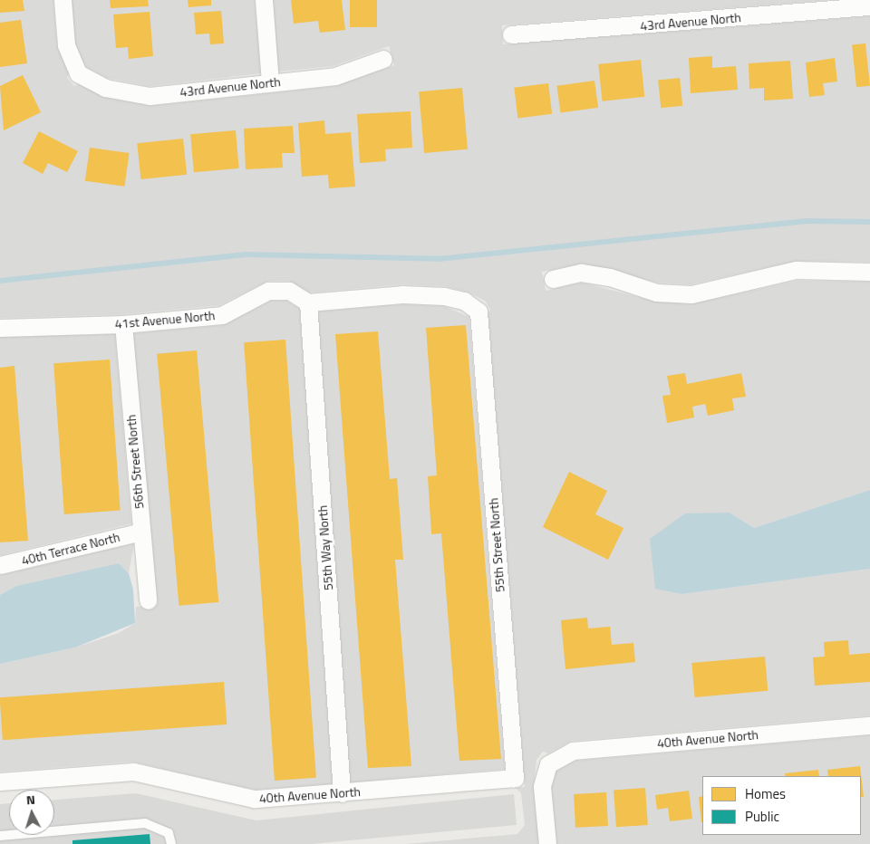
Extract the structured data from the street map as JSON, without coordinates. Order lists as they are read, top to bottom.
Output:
{
  "streets": {
    "street": [
      "43rd Avenue North",
      "41st Avenue North",
      "56th Street North",
      "55th Street North",
      "55th Way North",
      "40th Terrace North",
      "40th Avenue North"
    ]
  },
  "crossings": [
    ["41st Avenue North", "56th Street North"],
    ["41st Avenue North", "55th Street North"],
    ["41st Avenue North", "55th Way North"],
    ["56th Street North", "40th Terrace North"],
    ["55th Street North", "55th Way North"],
    ["55th Street North", "40th Avenue North"],
    ["55th Way North", "40th Avenue North"]
  ],
  "legend": ["Homes", "Public"],
  "north": "top"
}
